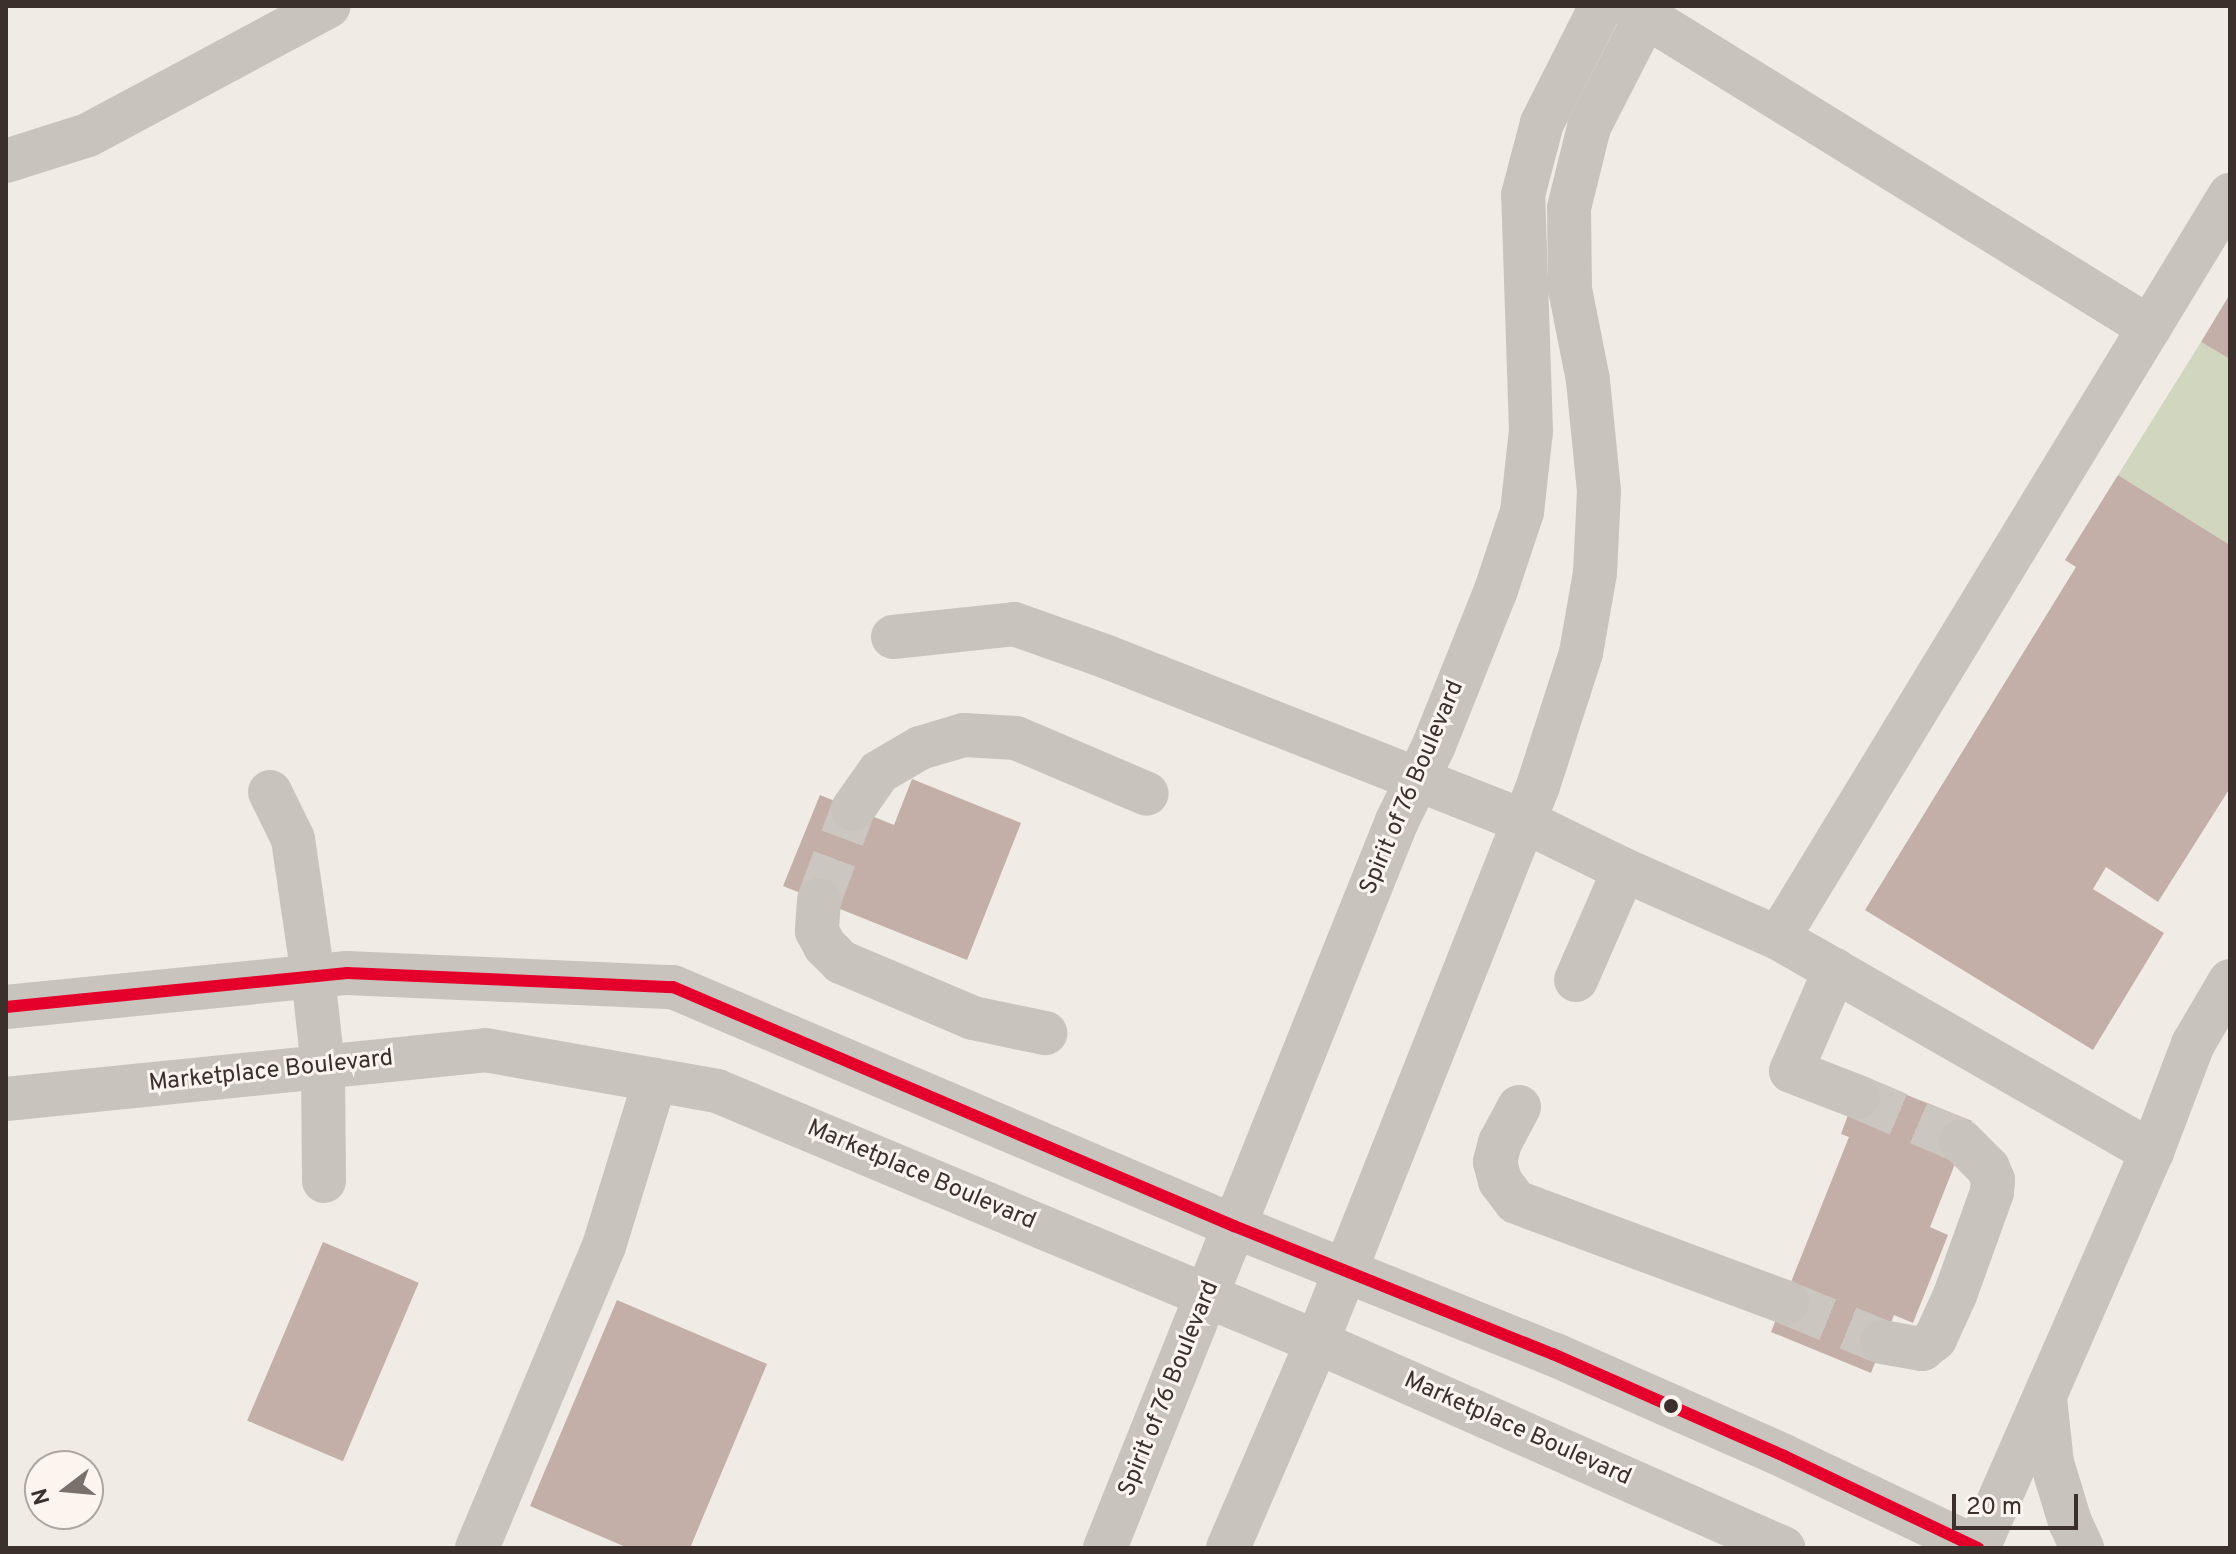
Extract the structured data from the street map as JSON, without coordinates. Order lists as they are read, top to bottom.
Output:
{
  "streets": {
    "street": ["Spirit of 76 Boulevard", "Marketplace Boulevard"]
  },
  "crossings": [
    ["Spirit of 76 Boulevard", "Marketplace Boulevard"]
  ],
  "scale_bar": "20 m",
  "north": "left"
}
